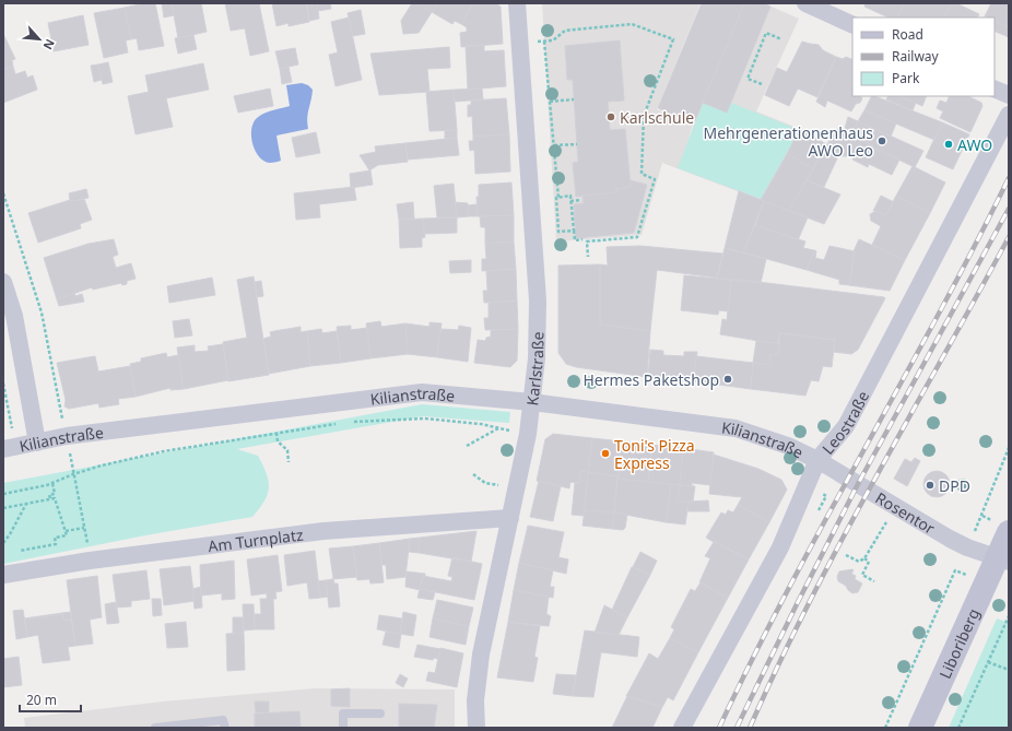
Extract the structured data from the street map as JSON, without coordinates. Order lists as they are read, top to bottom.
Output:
{
  "streets": {
    "main road": ["Liboriberg"],
    "street": [
      "Karlstraße",
      "Kilianstraße",
      "Leostraße",
      "Rosentor",
      "Am Turnplatz"
    ]
  },
  "crossings": [
    ["Karlstraße", "Kilianstraße"],
    ["Karlstraße", "Am Turnplatz"],
    ["Kilianstraße", "Leostraße"],
    ["Kilianstraße", "Rosentor"],
    ["Leostraße", "Rosentor"],
    ["Rosentor", "Liboriberg"]
  ],
  "places": [
    "Karlschule",
    "Mehrgenerationenhaus AWO Leo",
    "AWO",
    "Hermes Paketshop",
    "Toni's Pizza Express",
    "DPD"
  ],
  "legend": ["Road", "Railway", "Park"],
  "scale_bar": "20 m",
  "north": "bottom right"
}
